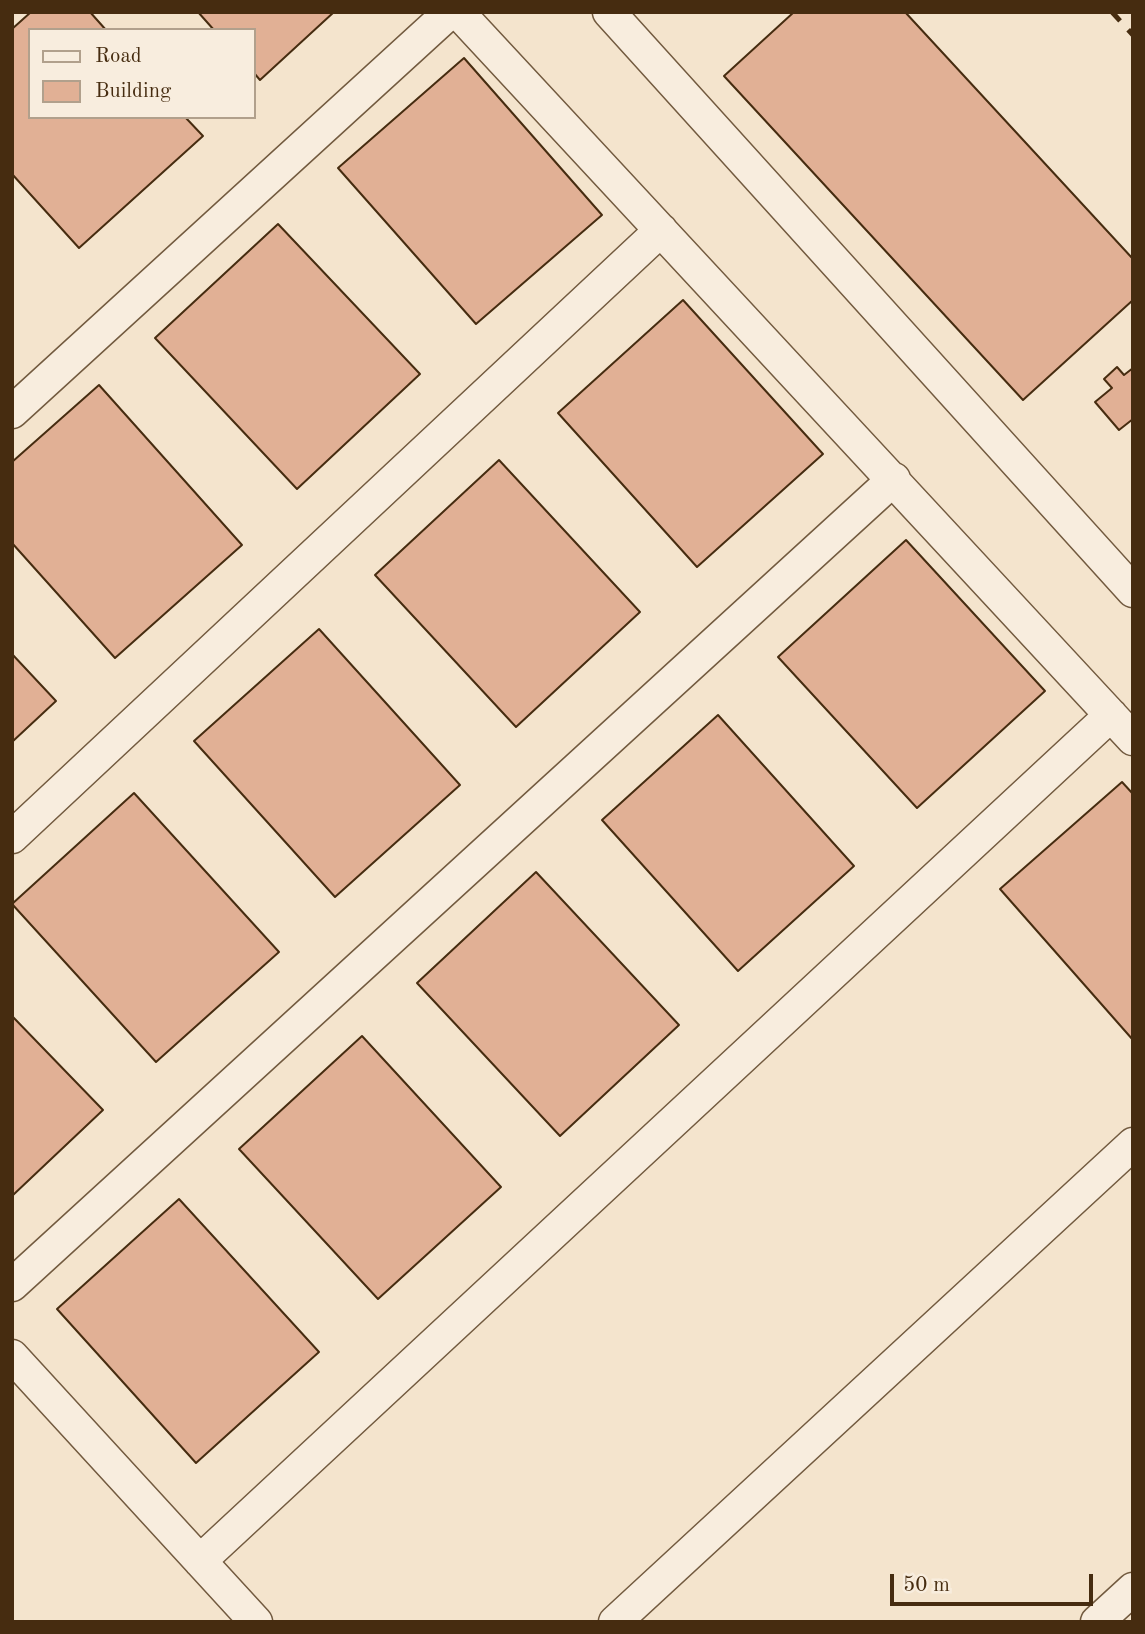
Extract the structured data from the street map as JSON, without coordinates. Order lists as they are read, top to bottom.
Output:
{
  "legend": ["Road", "Building"],
  "scale_bar": "50 m"
}
